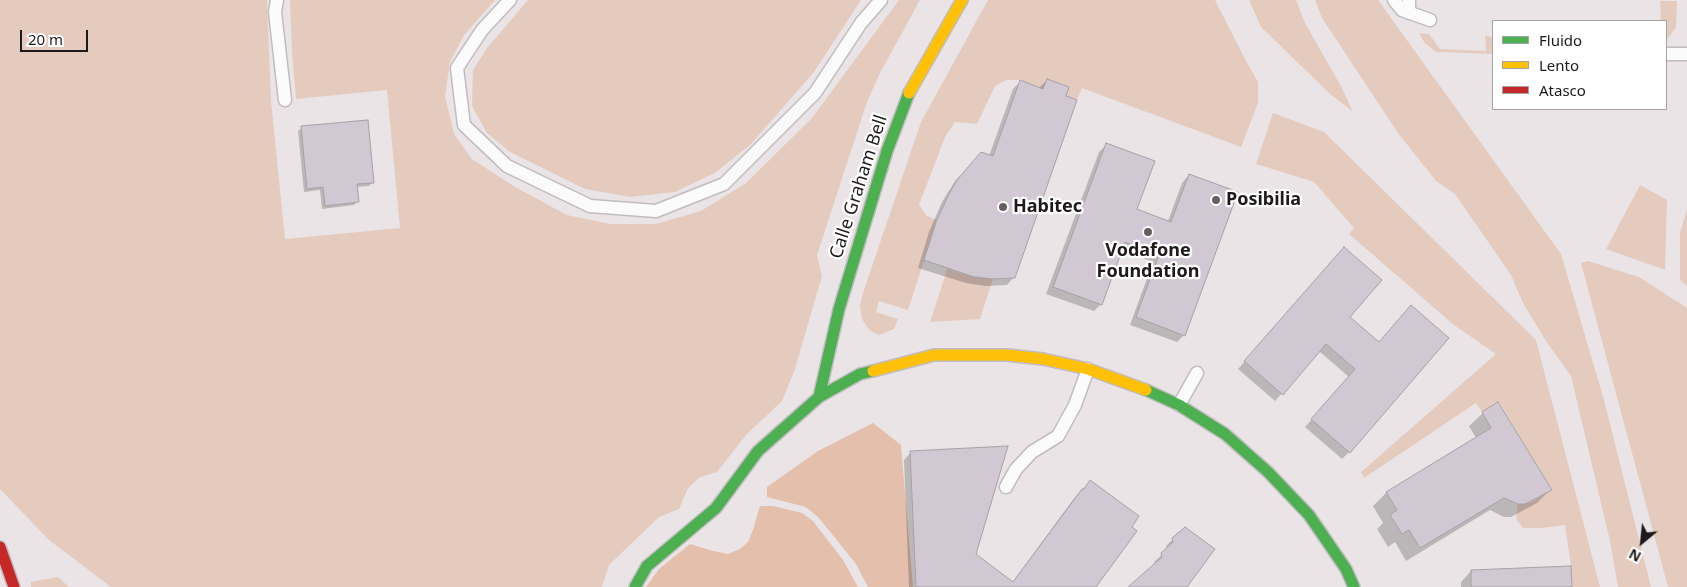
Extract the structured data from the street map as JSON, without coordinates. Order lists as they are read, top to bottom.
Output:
{
  "streets": {
    "street": ["Calle Graham Bell"]
  },
  "places": ["Posibilia", "Habitec", "Vodafone Foundation"],
  "legend": ["Fluido", "Lento", "Atasco"],
  "scale_bar": "20 m",
  "north": "bottom left"
}
